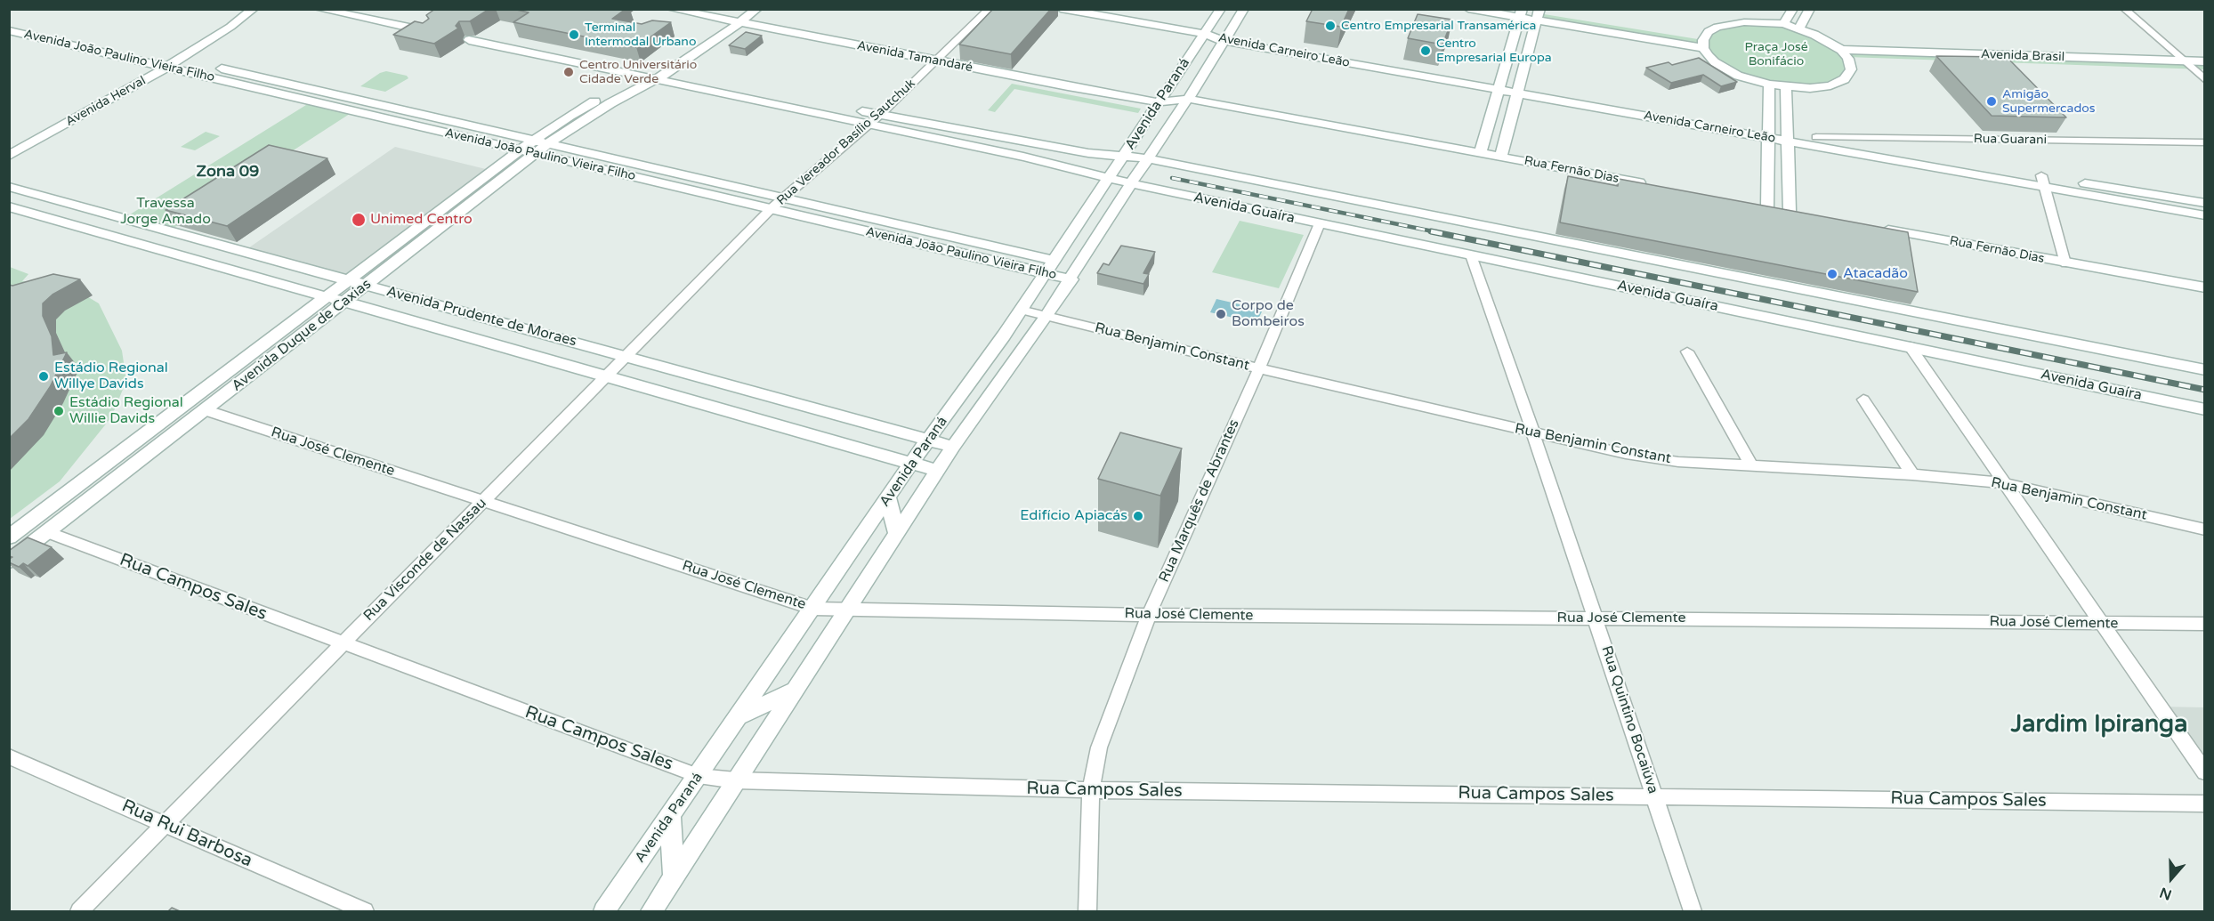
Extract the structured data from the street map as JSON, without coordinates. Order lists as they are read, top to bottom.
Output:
{
  "streets": {
    "main road": [
      "Avenida Carneiro Leão",
      "Avenida João Paulino Vieira Filho",
      "Avenida Brasil",
      "Avenida Tamandaré",
      "Avenida Herval",
      "Avenida Paraná",
      "Rua Fernão Dias",
      "Avenida Guaíra",
      "Avenida Prudente de Moraes",
      "Avenida Duque de Caxias"
    ],
    "street": [
      "Rua Guarani",
      "Rua Vereador Basílio Sautchuk",
      "Rua Benjamin Constant",
      "Rua José Clemente",
      "Rua Marquês de Abrantes",
      "Rua Visconde de Nassau",
      "Rua Campos Sales",
      "Rua Quintino Bocaiúva",
      "Rua Rui Barbosa"
    ]
  },
  "crossings": [
    ["Avenida Carneiro Leão", "Avenida Paraná"],
    ["Avenida Carneiro Leão", "Rua Guarani"],
    ["Avenida João Paulino Vieira Filho", "Avenida Herval"],
    ["Avenida João Paulino Vieira Filho", "Avenida Paraná"],
    ["Avenida João Paulino Vieira Filho", "Rua Vereador Basílio Sautchuk"],
    ["Avenida João Paulino Vieira Filho", "Avenida Duque de Caxias"],
    ["Avenida João Paulino Vieira Filho", "Rua Visconde de Nassau"],
    ["Avenida Tamandaré", "Avenida Paraná"],
    ["Avenida Tamandaré", "Rua Vereador Basílio Sautchuk"],
    ["Avenida Tamandaré", "Rua Fernão Dias"],
    ["Avenida Tamandaré", "Avenida Duque de Caxias"],
    ["Avenida Paraná", "Rua Fernão Dias"],
    ["Avenida Paraná", "Avenida Guaíra"],
    ["Avenida Paraná", "Avenida Prudente de Moraes"],
    ["Avenida Paraná", "Rua Benjamin Constant"],
    ["Avenida Paraná", "Rua José Clemente"],
    ["Avenida Paraná", "Rua Campos Sales"],
    ["Rua Vereador Basílio Sautchuk", "Avenida Guaíra"],
    ["Rua Vereador Basílio Sautchuk", "Rua Visconde de Nassau"],
    ["Avenida Guaíra", "Avenida Duque de Caxias"],
    ["Avenida Guaíra", "Rua Marquês de Abrantes"],
    ["Avenida Guaíra", "Rua Quintino Bocaiúva"],
    ["Avenida Prudente de Moraes", "Avenida Duque de Caxias"],
    ["Avenida Prudente de Moraes", "Rua Visconde de Nassau"],
    ["Avenida Duque de Caxias", "Rua José Clemente"],
    ["Avenida Duque de Caxias", "Rua Campos Sales"],
    ["Rua Benjamin Constant", "Rua Marquês de Abrantes"],
    ["Rua Benjamin Constant", "Rua Quintino Bocaiúva"],
    ["Rua José Clemente", "Rua Marquês de Abrantes"],
    ["Rua José Clemente", "Rua Visconde de Nassau"],
    ["Rua José Clemente", "Rua Quintino Bocaiúva"],
    ["Rua Marquês de Abrantes", "Rua Campos Sales"],
    ["Rua Visconde de Nassau", "Rua Campos Sales"],
    ["Rua Visconde de Nassau", "Rua Rui Barbosa"],
    ["Rua Campos Sales", "Rua Quintino Bocaiúva"]
  ],
  "districts": ["Zona 09", "Jardim Ipiranga"],
  "parks": ["Praça José Bonifácio", "Travessa Jorge Amado"],
  "places": [
    "Centro Empresarial Transamérica",
    "Terminal Intermodal Urbano",
    "Centro Empresarial Europa",
    "Centro Universitário Cidade Verde",
    "Amigão Supermercados",
    "Unimed Centro",
    "Atacadão",
    "Corpo de Bombeiros",
    "Estádio Regional Willye Davids",
    "Estádio Regional Willie Davids",
    "Edifício Apiacás"
  ],
  "north": "bottom"
}
